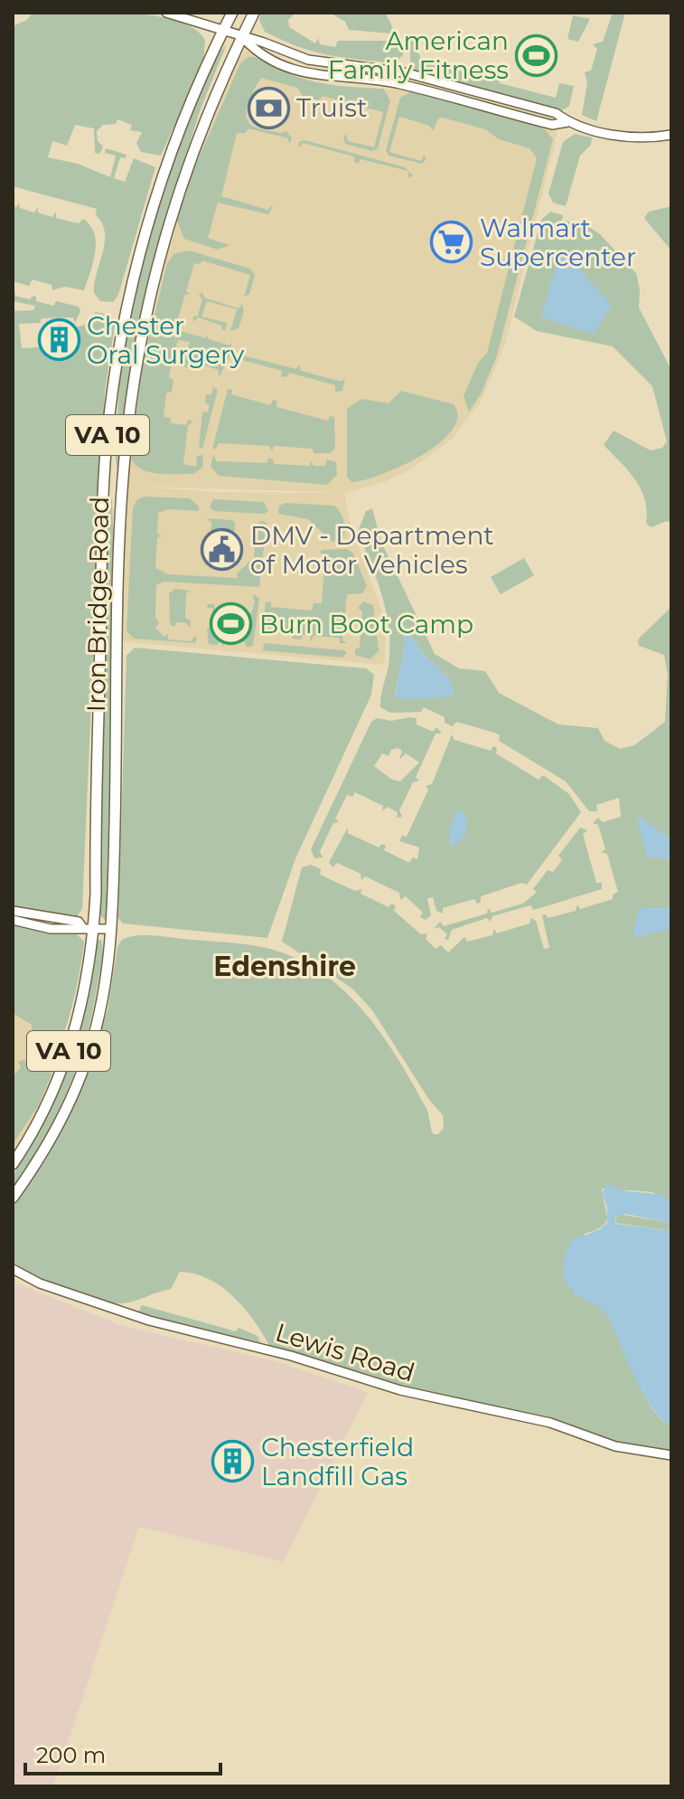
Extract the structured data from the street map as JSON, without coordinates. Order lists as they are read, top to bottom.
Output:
{
  "streets": {
    "main road": ["VA 10", "Iron Bridge Road"],
    "street": ["Lewis Road"]
  },
  "districts": ["Edenshire"],
  "places": {
    "sports": ["American Family Fitness", "Burn Boot Camp"],
    "bank": ["Truist"],
    "supermarket": ["Walmart Supercenter"],
    "building": ["Chester Oral Surgery", "Chesterfield Landfill Gas"],
    "public building": ["DMV - Department of Motor Vehicles"]
  },
  "scale_bar": "200 m"
}
